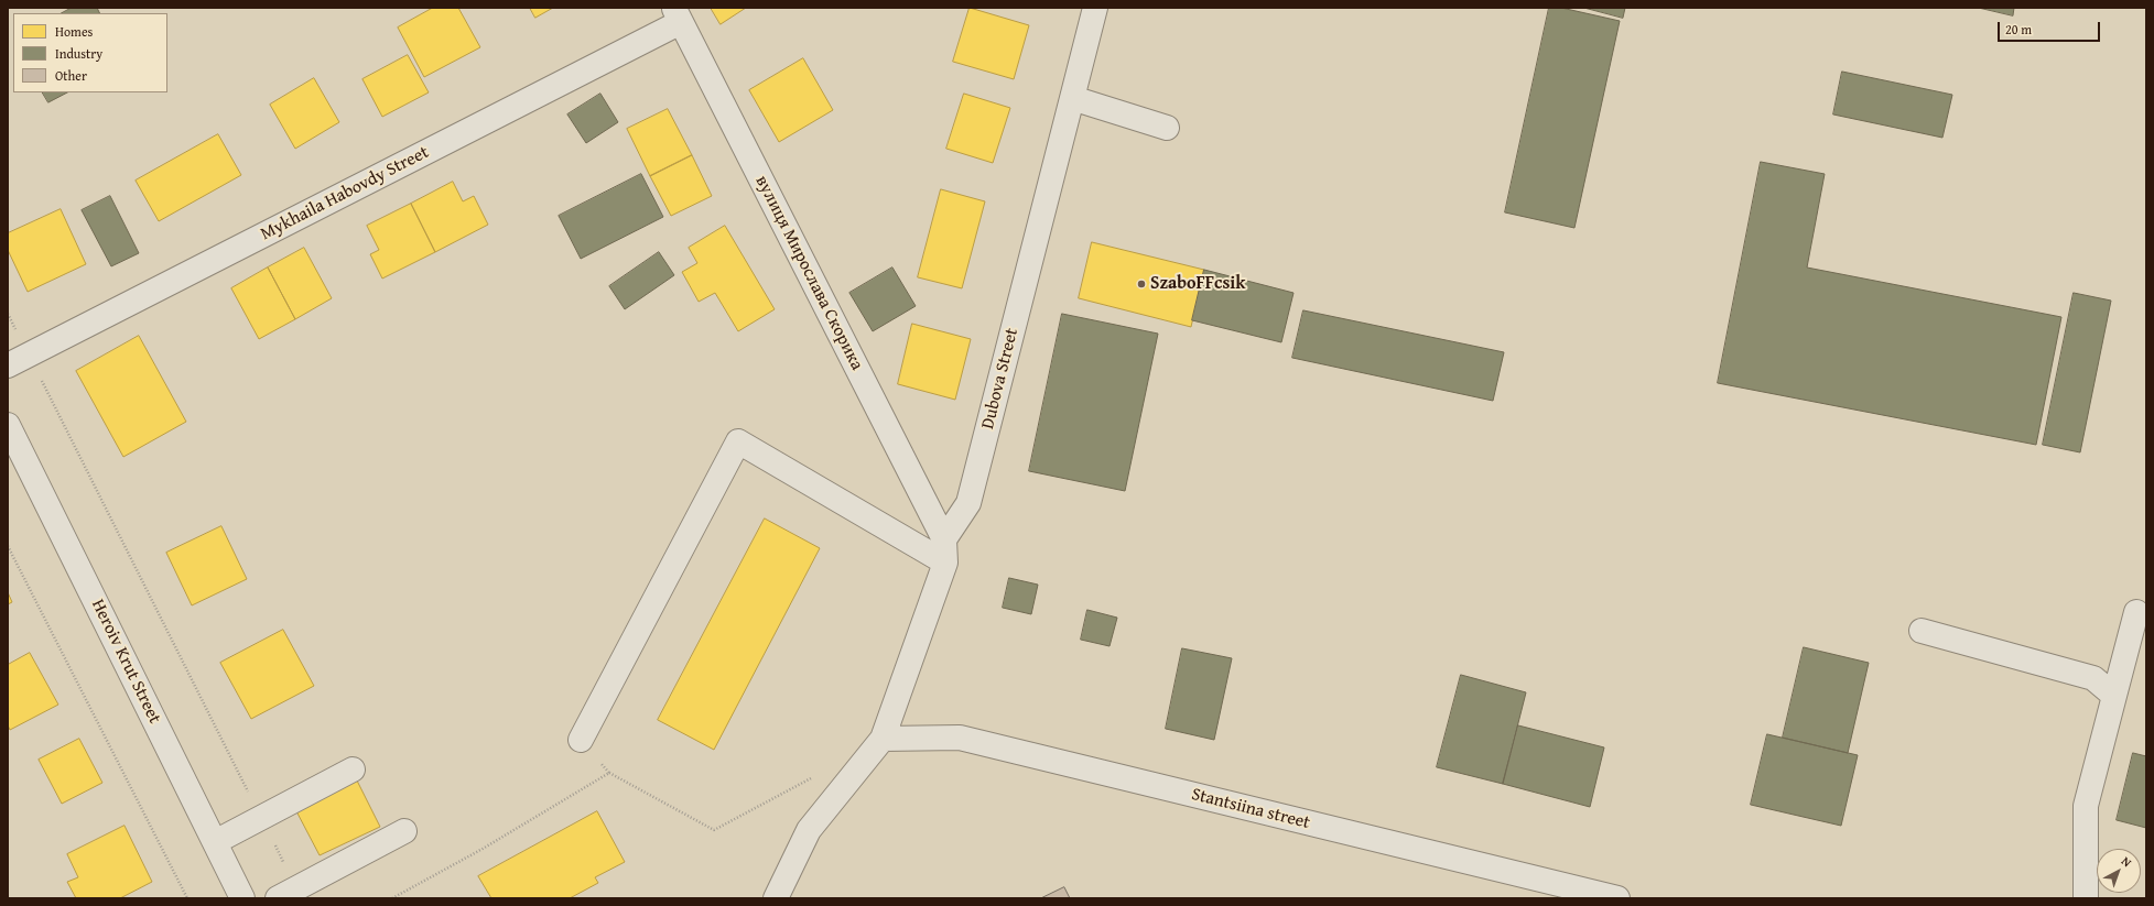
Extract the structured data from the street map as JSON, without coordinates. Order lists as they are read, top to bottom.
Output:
{
  "streets": {
    "street": [
      "Mykhaila Habovdy Street",
      "вулиця Мирослава Скорика",
      "Dubova Street",
      "Heroiv Krut Street",
      "Stantsiina street"
    ]
  },
  "crossings": [
    ["Mykhaila Habovdy Street", "вулиця Мирослава Скорика"],
    ["вулиця Мирослава Скорика", "Dubova Street"],
    ["Dubova Street", "Stantsiina street"]
  ],
  "places": ["SzaboFFcsik"],
  "legend": ["Homes", "Industry", "Other"],
  "scale_bar": "20 m",
  "north": "top right"
}
